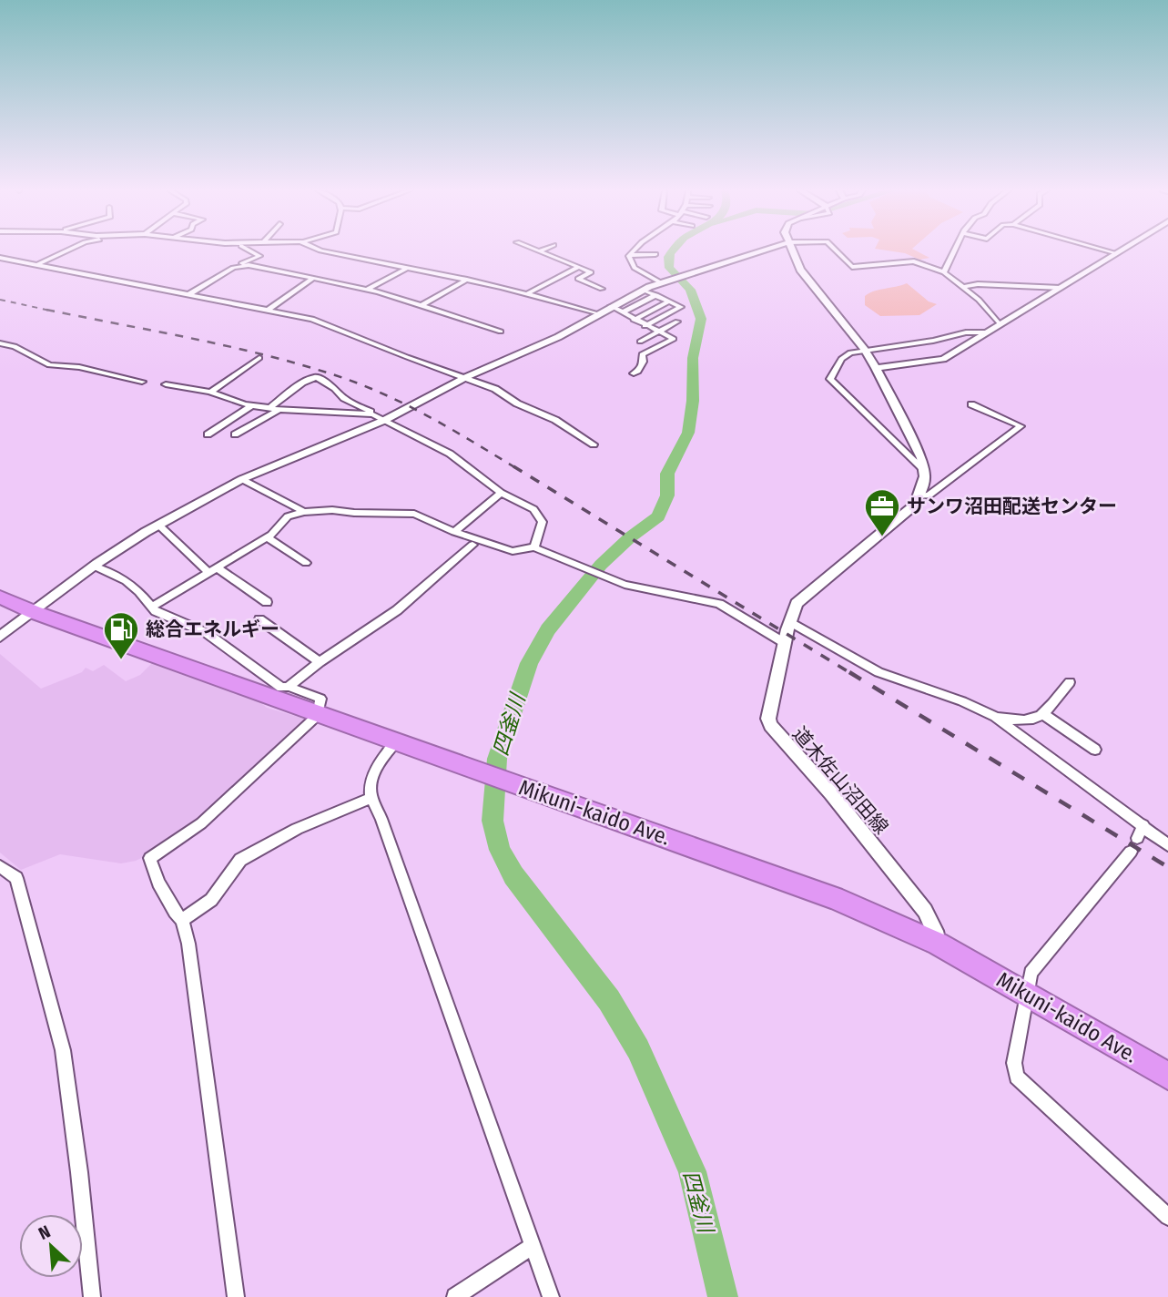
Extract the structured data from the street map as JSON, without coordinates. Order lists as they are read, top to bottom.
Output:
{
  "streets": {
    "highway": ["Mikuni-kaido Ave."],
    "street": ["道木佐山沼田線"]
  },
  "crossings": [
    ["道木佐山沼田線", "Mikuni-kaido Ave."]
  ],
  "water": ["四釜川"],
  "places": {
    "office": ["サンワ沼田配送センター"],
    "fuel station": ["総合エネルギー"]
  },
  "north": "top left"
}
